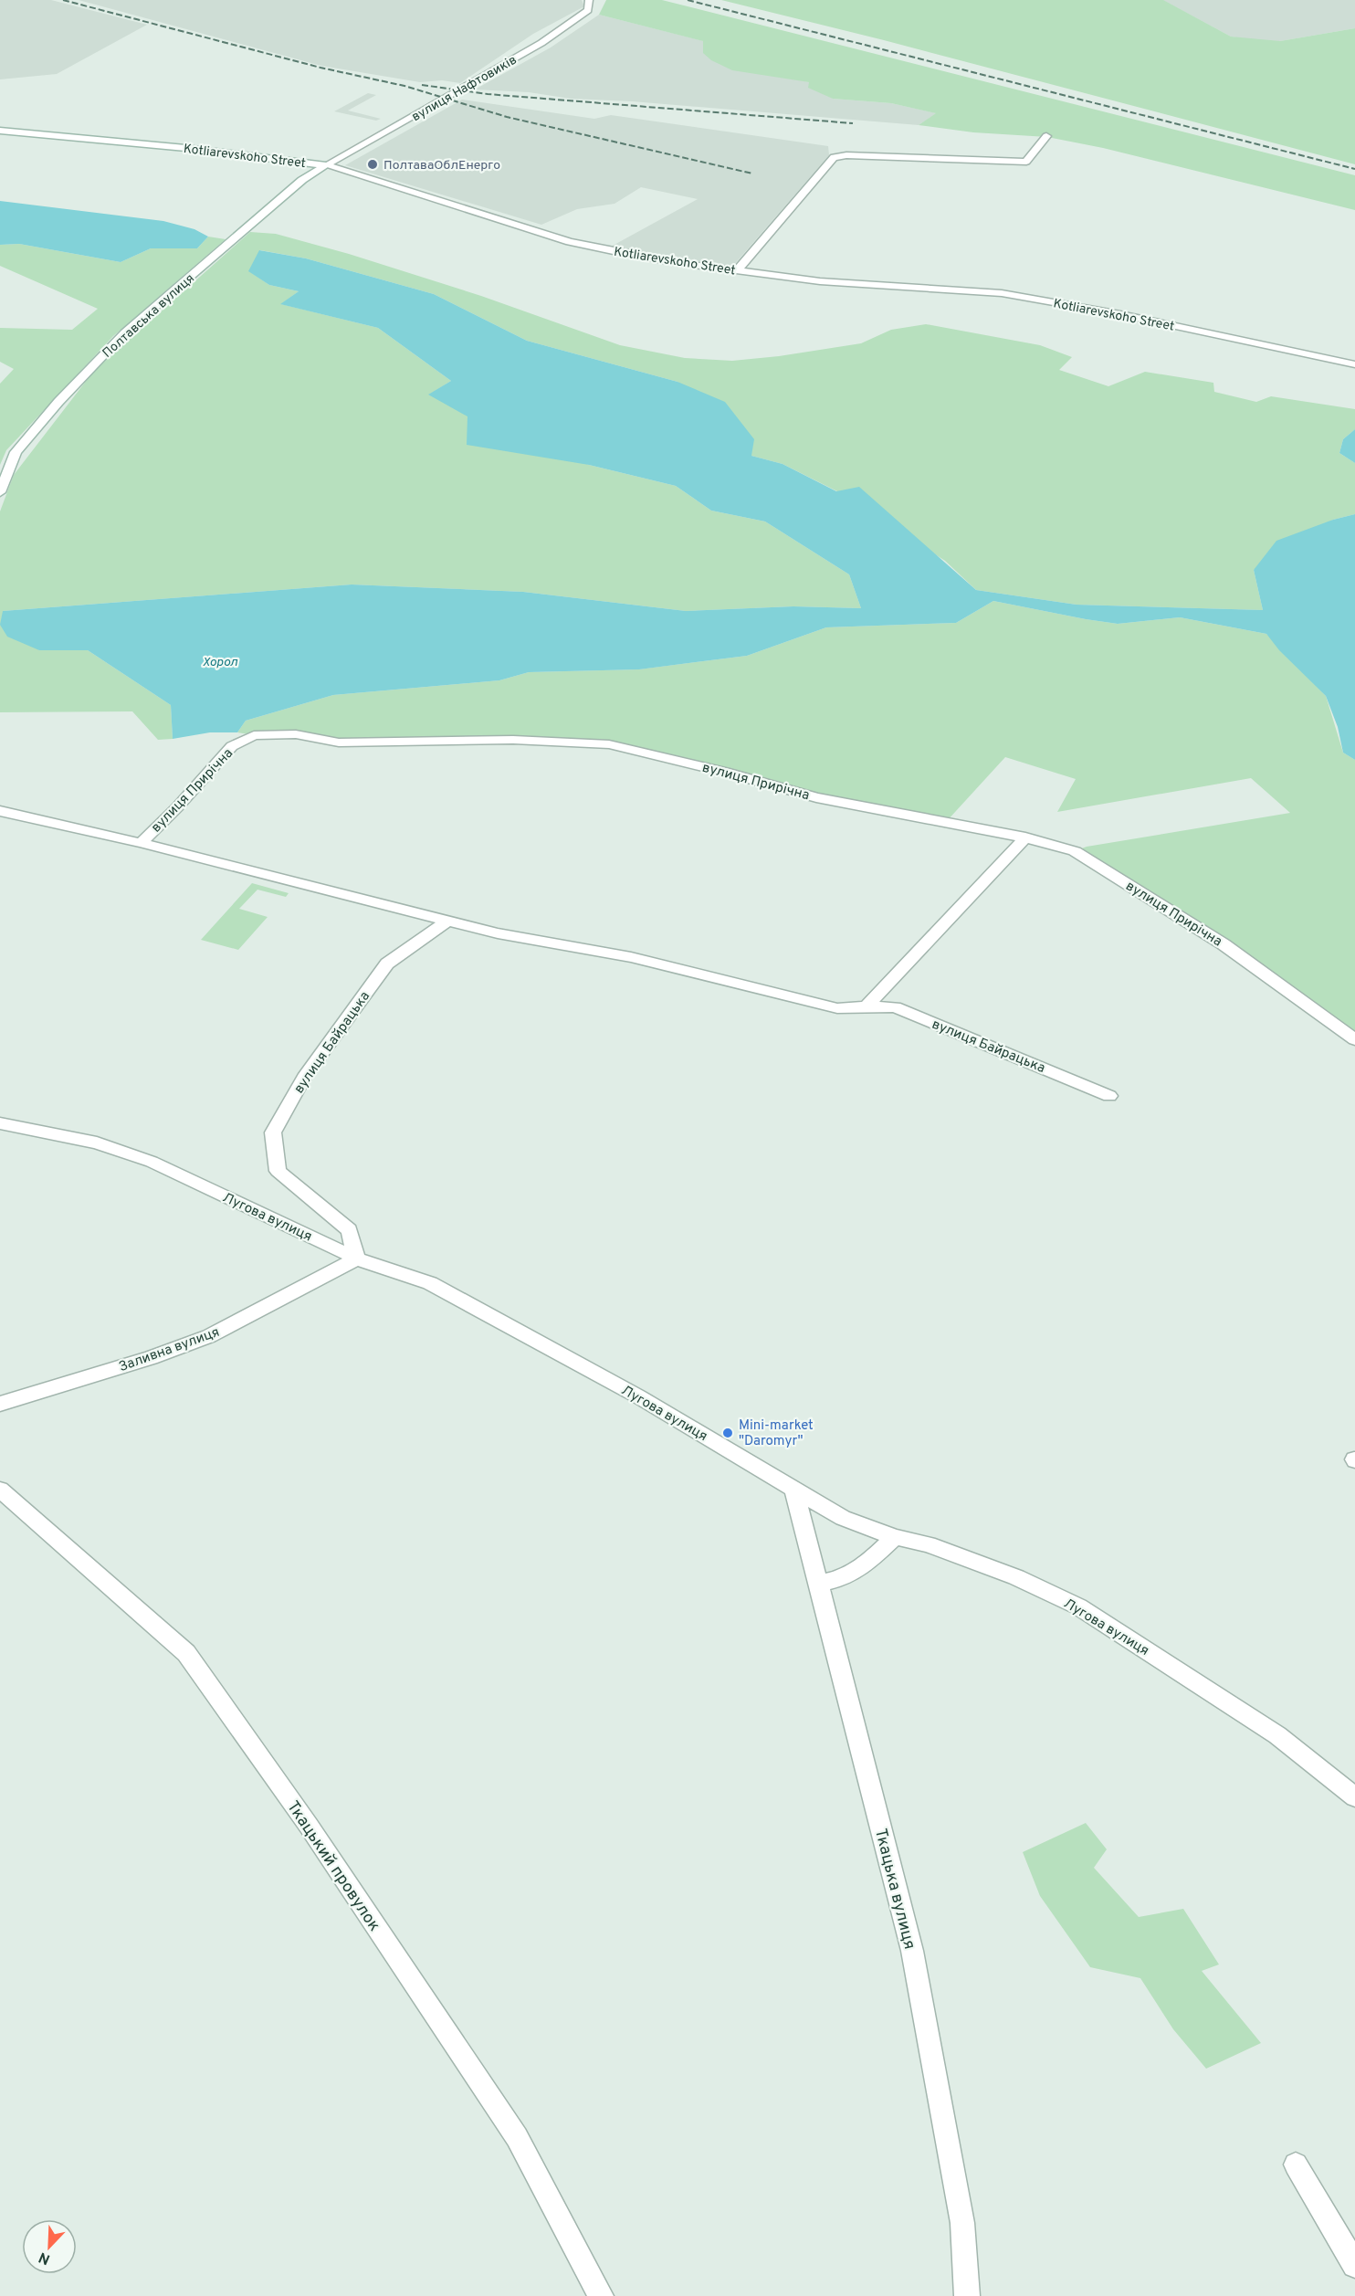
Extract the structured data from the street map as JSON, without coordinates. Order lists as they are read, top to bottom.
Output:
{
  "streets": {
    "street": [
      "вулиця Нафтовиків",
      "Kotliarevskoho Street",
      "Полтавська вулиця",
      "вулиця Прирічна",
      "вулиця Байрацька",
      "Лугова вулиця",
      "Заливна вулиця",
      "Ткацький провулок",
      "Ткацька вулиця"
    ]
  },
  "crossings": [
    ["вулиця Нафтовиків", "Kotliarevskoho Street"],
    ["вулиця Нафтовиків", "Полтавська вулиця"],
    ["Kotliarevskoho Street", "Полтавська вулиця"],
    ["вулиця Прирічна", "вулиця Байрацька"],
    ["вулиця Байрацька", "Лугова вулиця"],
    ["вулиця Байрацька", "Заливна вулиця"],
    ["Лугова вулиця", "Заливна вулиця"],
    ["Лугова вулиця", "Ткацька вулиця"]
  ],
  "water": ["Хорол"],
  "places": ["ПолтаваОблЕнерго", "Mini-market \"Daromyr\""],
  "north": "bottom left"
}
